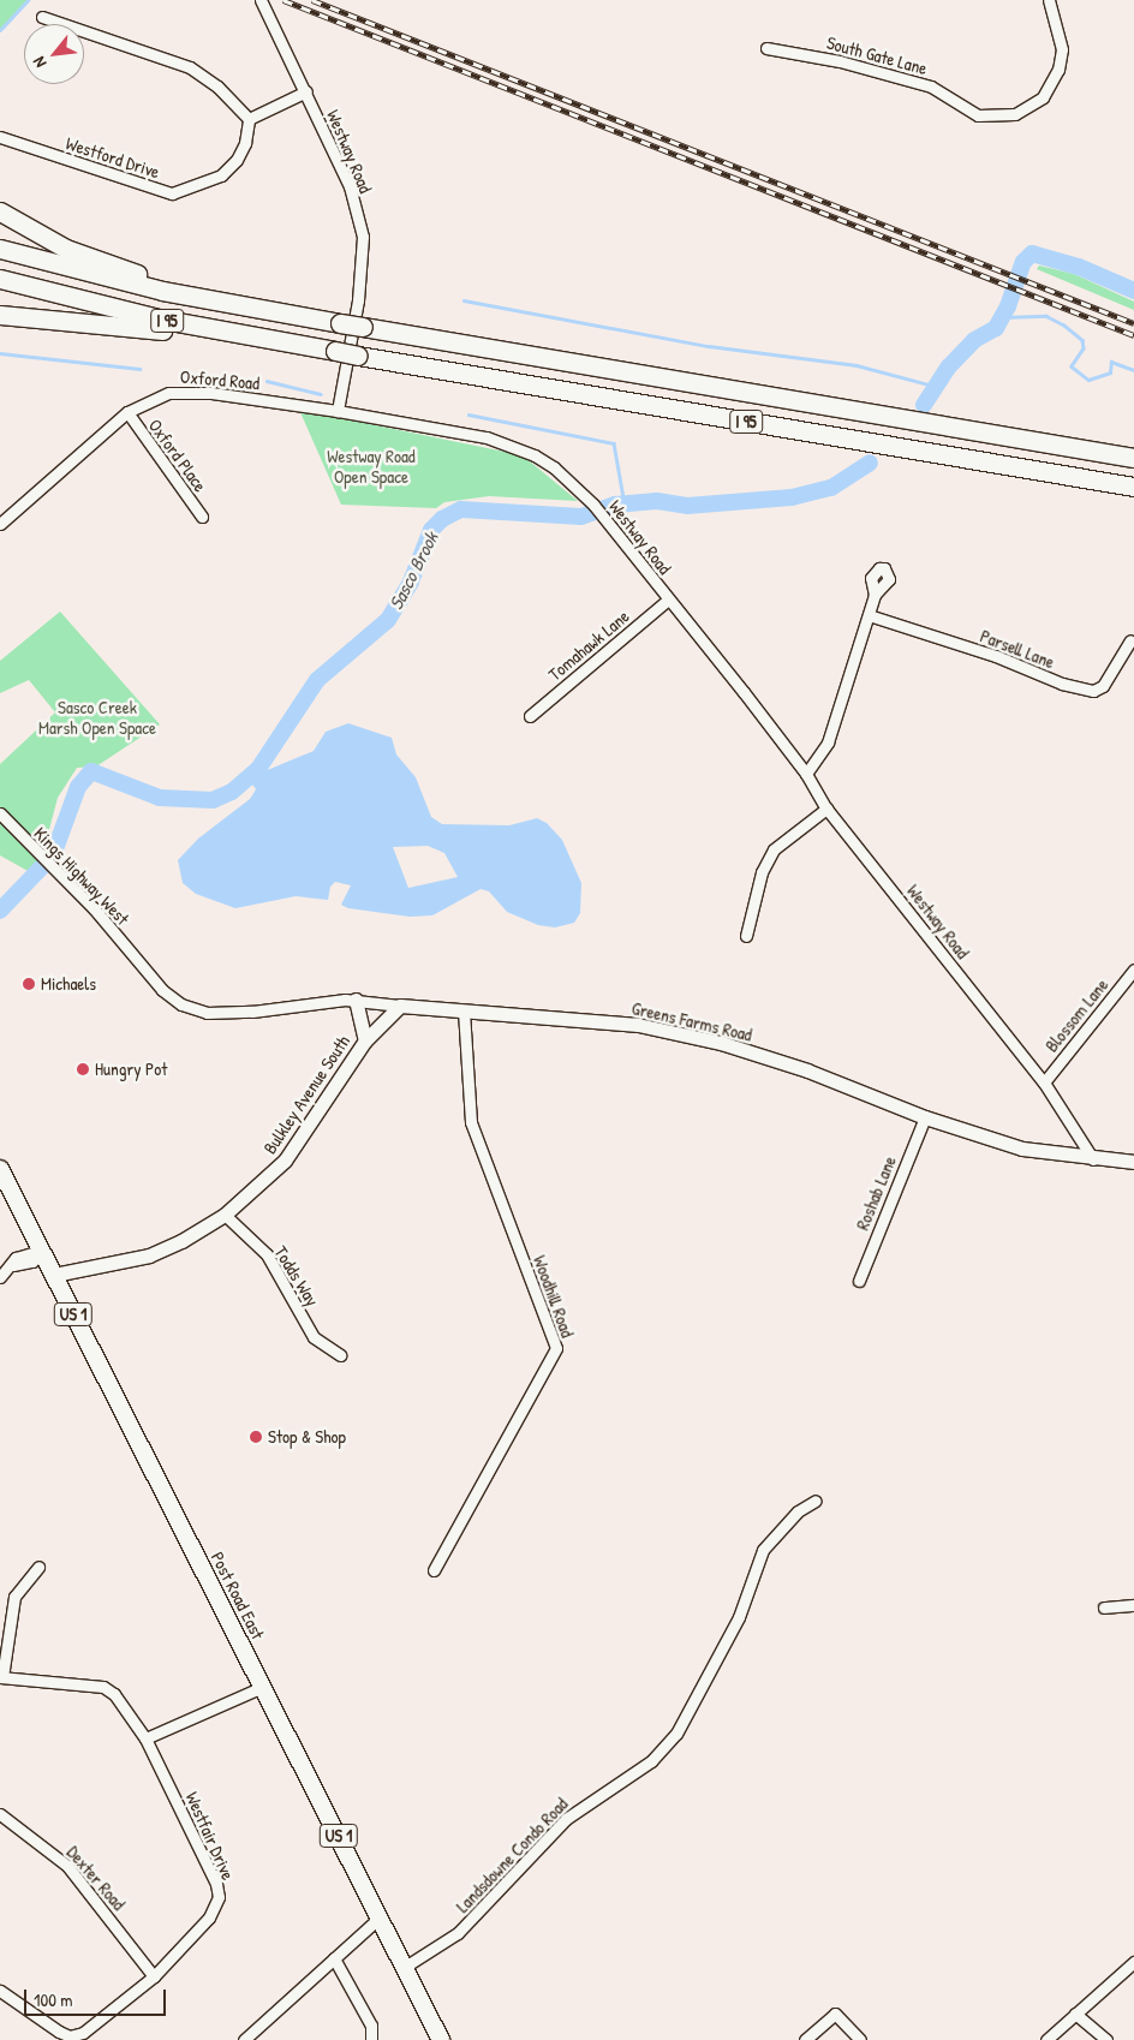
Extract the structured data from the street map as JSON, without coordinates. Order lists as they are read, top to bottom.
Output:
{
  "streets": {
    "highway": ["I 95"],
    "main road": ["US 1", "Post Road East"],
    "street": [
      "South Gate Lane",
      "Westway Road",
      "Westford Drive",
      "Oxford Road",
      "Oxford Place",
      "Tomahawk Lane",
      "Parsell Lane",
      "Kings Highway West",
      "Blossom Lane",
      "Greens Farms Road",
      "Bulkley Avenue South",
      "Roshab Lane",
      "Todds Way",
      "Woodhill Road",
      "Westfair Drive",
      "Landsdowne Condo Road",
      "Dexter Road"
    ]
  },
  "crossings": [
    ["Westway Road", "Oxford Road"],
    ["Westway Road", "Tomahawk Lane"],
    ["Westway Road", "Blossom Lane"],
    ["Westway Road", "Greens Farms Road"],
    ["Oxford Road", "Oxford Place"],
    ["Kings Highway West", "Greens Farms Road"],
    ["Greens Farms Road", "Bulkley Avenue South"],
    ["Greens Farms Road", "Roshab Lane"],
    ["Greens Farms Road", "Woodhill Road"],
    ["Bulkley Avenue South", "Todds Way"],
    ["Bulkley Avenue South", "Post Road East"],
    ["Post Road East", "Landsdowne Condo Road"],
    ["Westfair Drive", "Dexter Road"]
  ],
  "water": ["Sasco Brook"],
  "parks": ["Westway Road Open Space", "Sasco Creek Marsh Open Space"],
  "places": ["Michaels", "Hungry Pot", "Stop & Shop"],
  "scale_bar": "100 m",
  "north": "bottom left"
}
